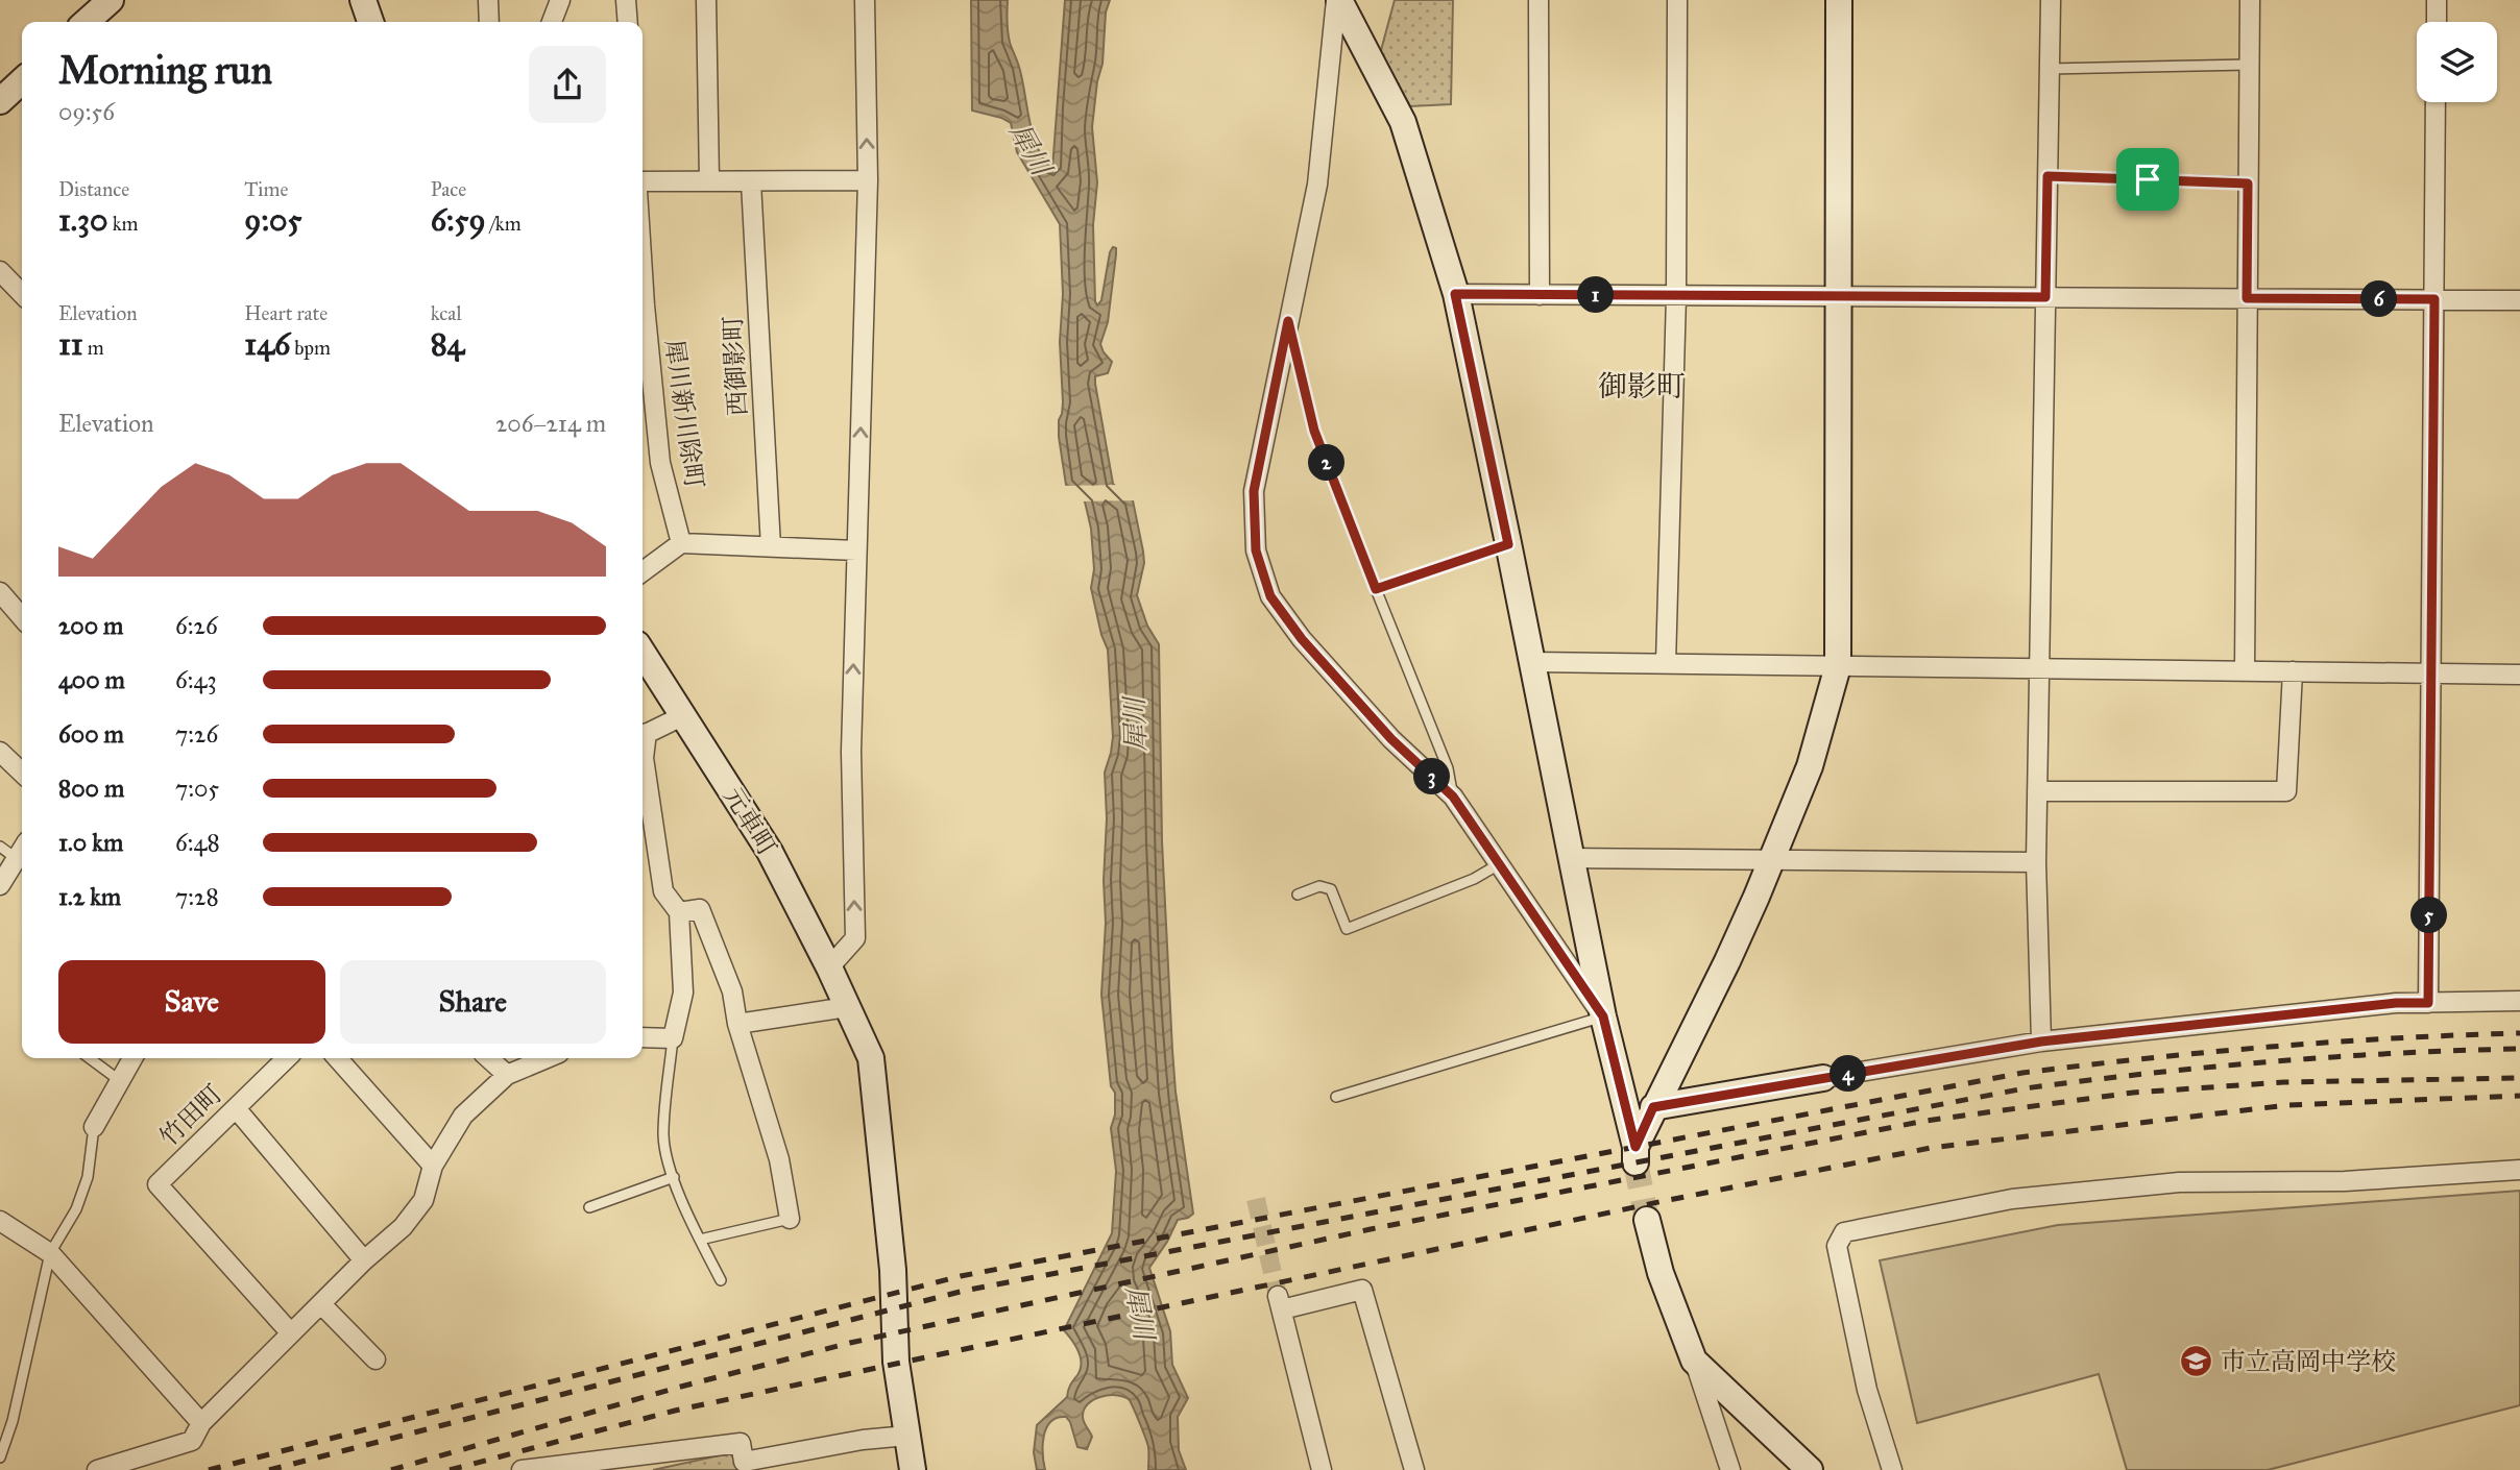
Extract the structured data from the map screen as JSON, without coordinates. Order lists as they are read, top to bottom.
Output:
{
  "streets": {
    "street": [
      "西御影町",
      "犀川新川除町",
      "元車町",
      "竹田町"
    ]
  },
  "districts": ["御影町"],
  "water": ["犀川"],
  "places": {
    "school or university": ["市立高岡中学校"]
  },
  "page": {
    "heading": ["Morning run", "09:56"],
    "stats": [
      ["Distance", "1.30 km"],
      ["Time", "9:05"],
      ["Pace", "6:59 /km"],
      ["Elevation", "11 m"],
      ["Heart rate", "146 bpm"],
      ["kcal", "84"]
    ],
    "pins": [
      "1",
      "6",
      "2",
      "3",
      "5",
      "4"
    ],
    "chart": ["Elevation", "206–214 m"],
    "list": [
      {
        "name": "200 m",
        "note": "6:26"
      },
      {
        "name": "400 m",
        "note": "6:43"
      },
      {
        "name": "600 m",
        "note": "7:26"
      },
      {
        "name": "800 m",
        "note": "7:05"
      },
      {
        "name": "1.0 km",
        "note": "6:48"
      },
      {
        "name": "1.2 km",
        "note": "7:28"
      }
    ],
    "buttons": ["Save", "Share"]
  }
}
